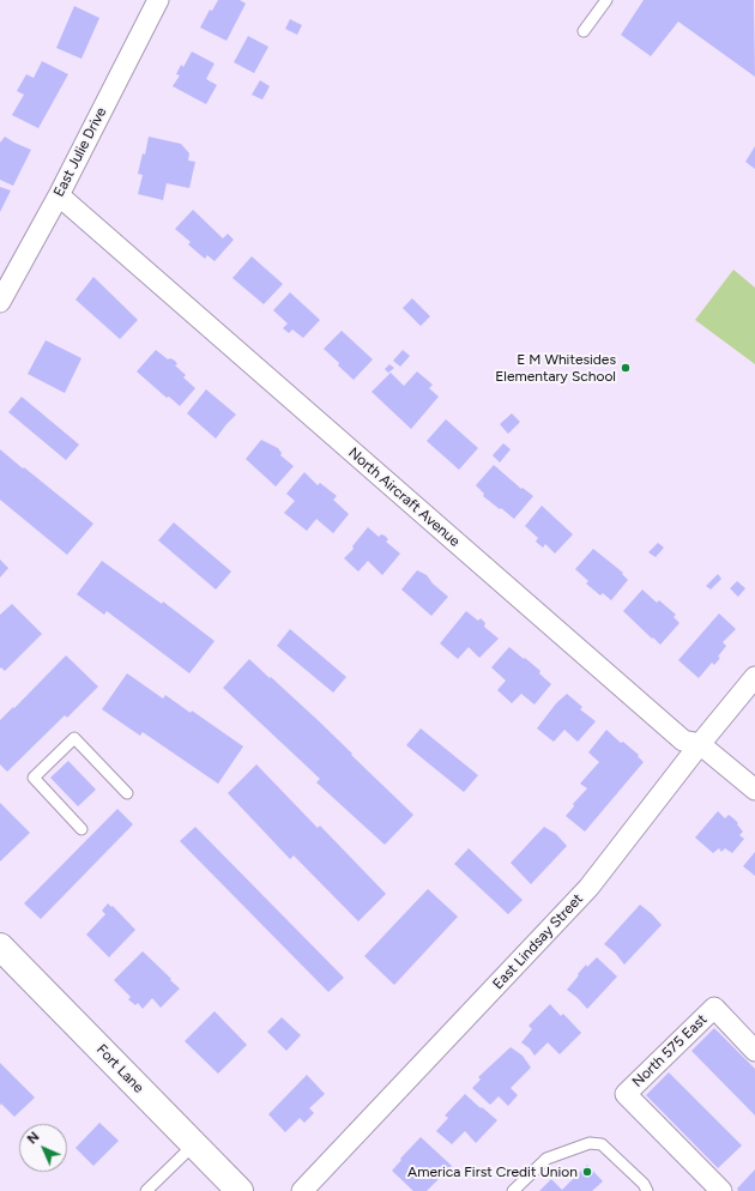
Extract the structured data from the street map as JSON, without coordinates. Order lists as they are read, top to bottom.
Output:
{
  "streets": {
    "main road": ["Fort Lane"],
    "street": [
      "East Julie Drive",
      "North Aircraft Avenue",
      "East Lindsay Street",
      "North 575 East"
    ]
  },
  "crossings": [
    ["East Julie Drive", "North Aircraft Avenue"],
    ["North Aircraft Avenue", "East Lindsay Street"]
  ],
  "places": ["E M Whitesides Elementary School", "America First Credit Union"],
  "north": "top left"
}
